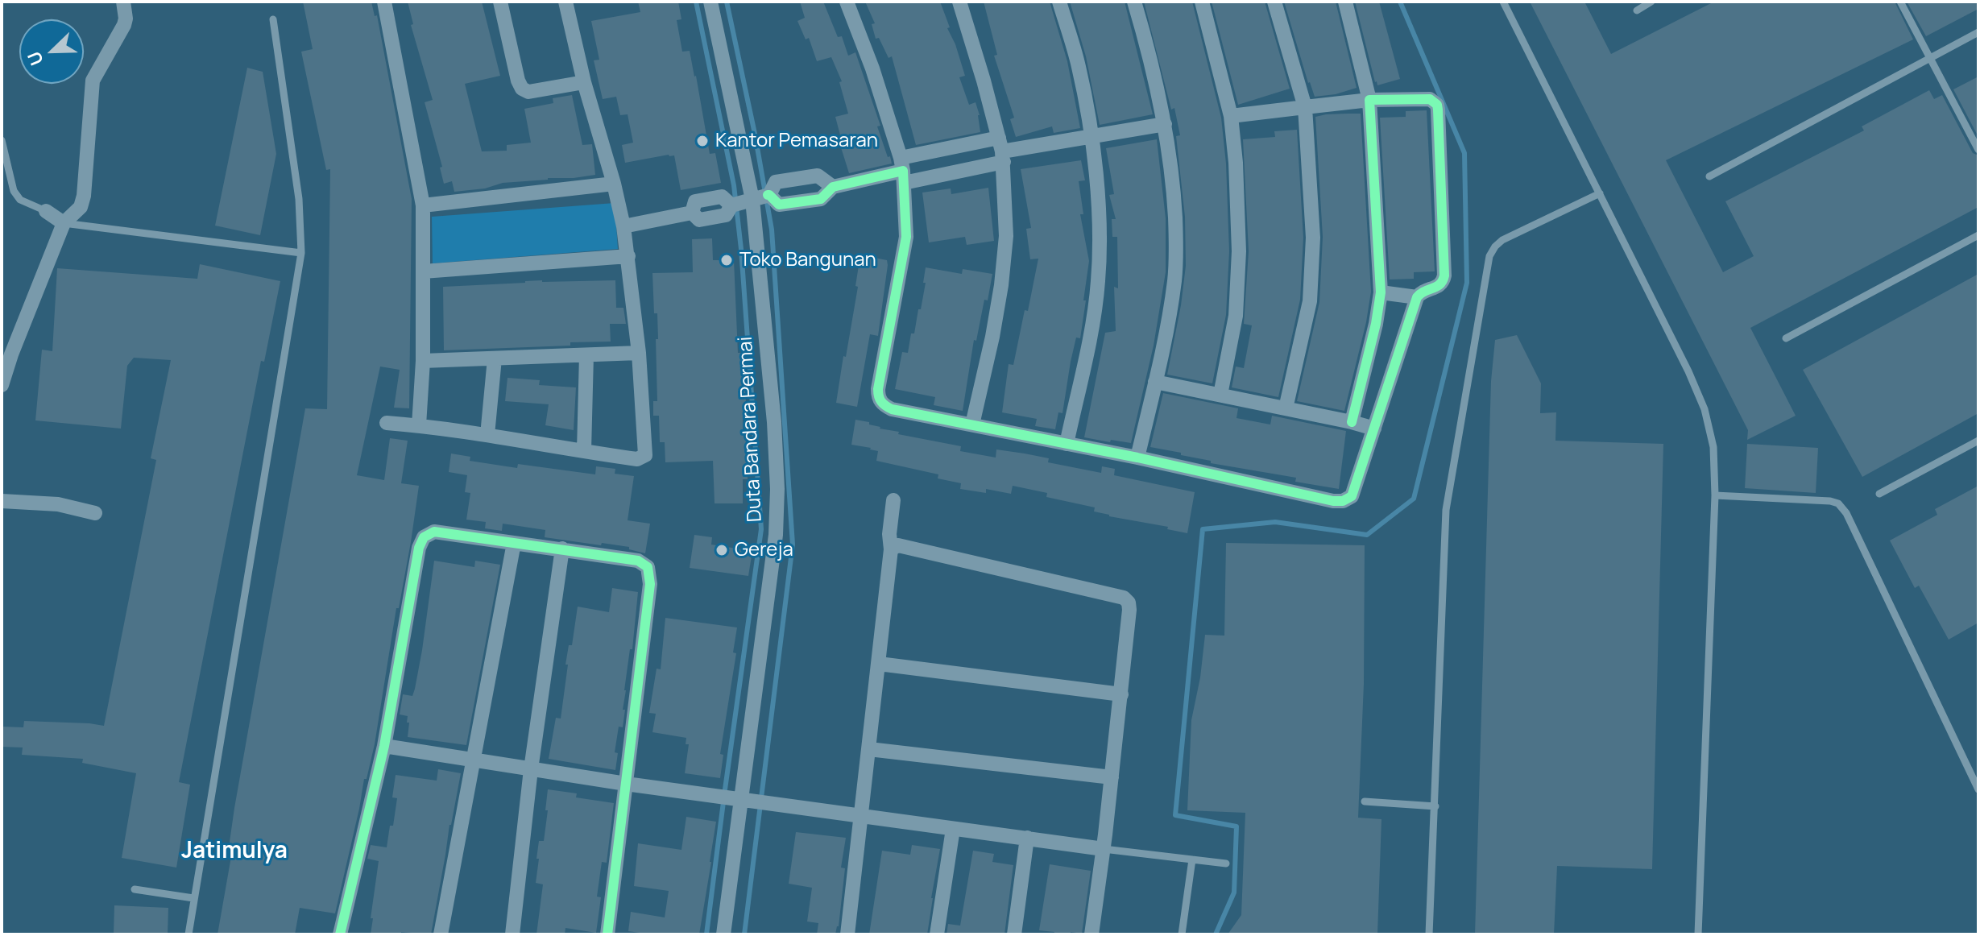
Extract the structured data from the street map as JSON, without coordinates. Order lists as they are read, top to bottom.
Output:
{
  "streets": {
    "street": ["Duta Bandara Permai"]
  },
  "districts": ["Jatimulya"],
  "places": ["Kantor Pemasaran", "Toko Bangunan", "Gereja"],
  "north": "bottom left"
}
